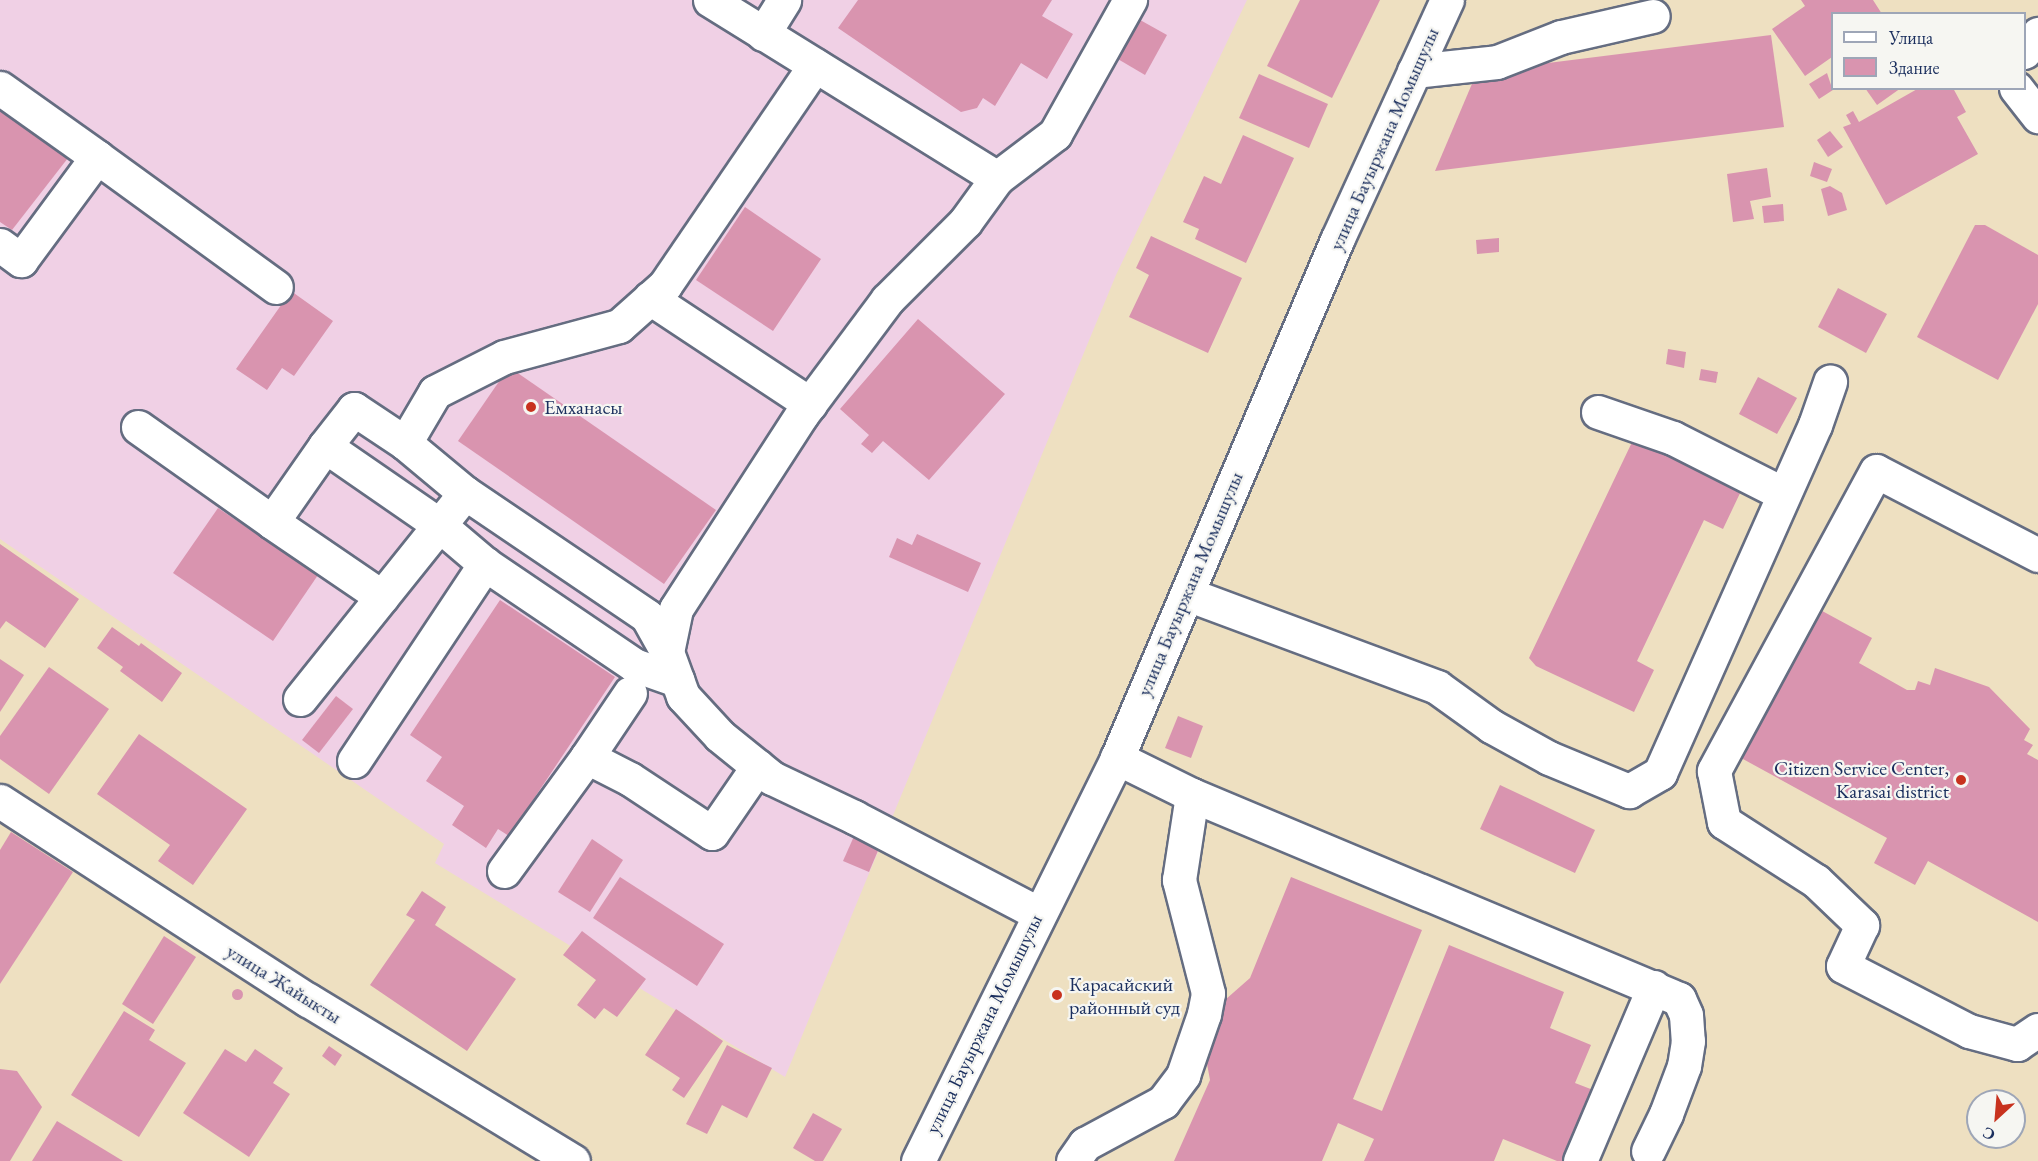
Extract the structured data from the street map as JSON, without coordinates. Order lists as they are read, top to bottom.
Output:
{
  "streets": {
    "street": ["улица Бауыржана Момышулы", "улица Жайыкты"]
  },
  "places": ["Емханасы", "Citizen Service Center, Karasai district", "Карасайский районный суд"],
  "legend": ["Улица", "Здание"],
  "north": "bottom left"
}
